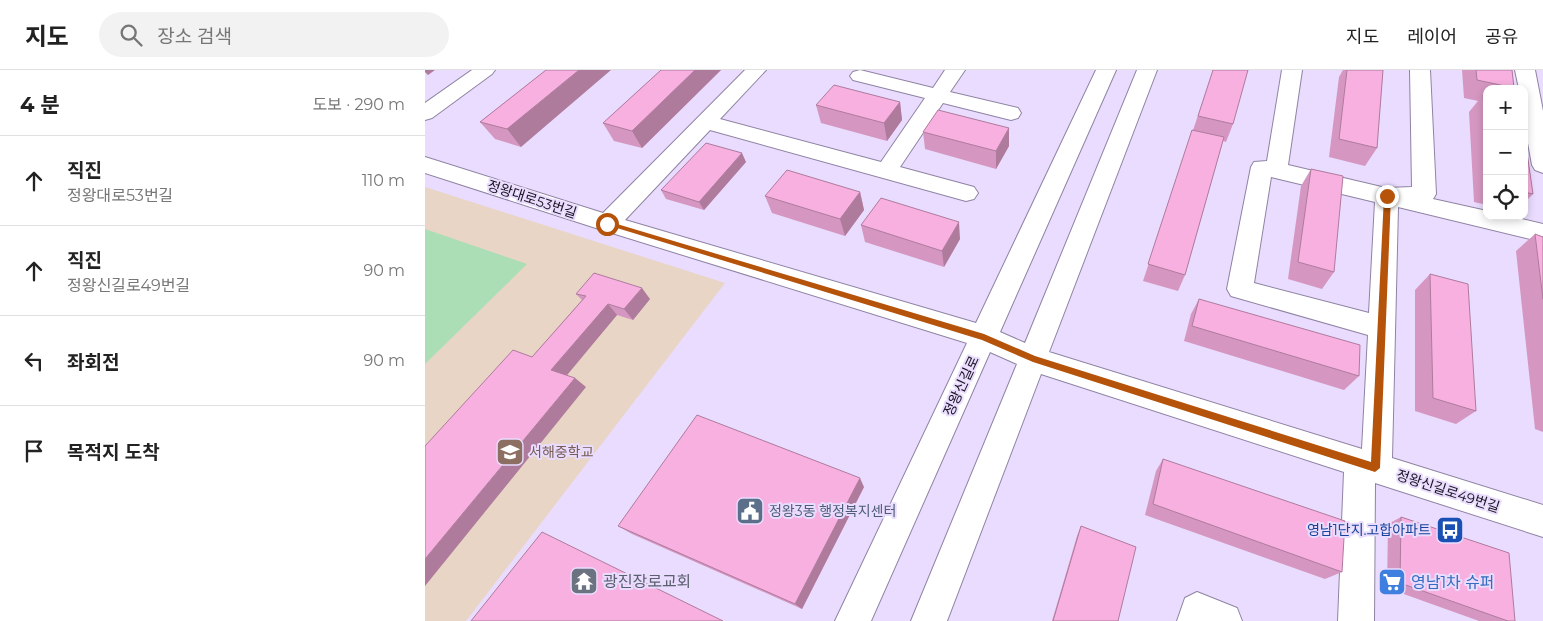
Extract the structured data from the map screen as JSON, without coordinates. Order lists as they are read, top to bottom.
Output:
{
  "streets": {
    "street": ["정왕대로53번길", "정왕신길로", "정왕신길로49번길"]
  },
  "crossings": [
    ["정왕대로53번길", "정왕신길로"],
    ["정왕대로53번길", "정왕신길로49번길"],
    ["정왕신길로", "정왕신길로49번길"]
  ],
  "places": {
    "school or university": ["서해중학교"],
    "public building": ["정왕3동 행정복지센터"],
    "bus stop": ["영남1단지.고합아파트"],
    "temple": ["광진장로교회"],
    "supermarket": ["영남1차 슈퍼"]
  },
  "page": {
    "header": "지도",
    "search": "장소 검색",
    "nav": ["지도", "레이어", "공유"],
    "heading": ["4 분", "도보 · 290 m"],
    "map_buttons": ["+", "−"],
    "list": [
      ["직진", "정왕대로53번길", "110 m"],
      ["직진", "정왕신길로49번길", "90 m"],
      ["좌회전", "90 m"],
      "목적지 도착"
    ]
  }
}
